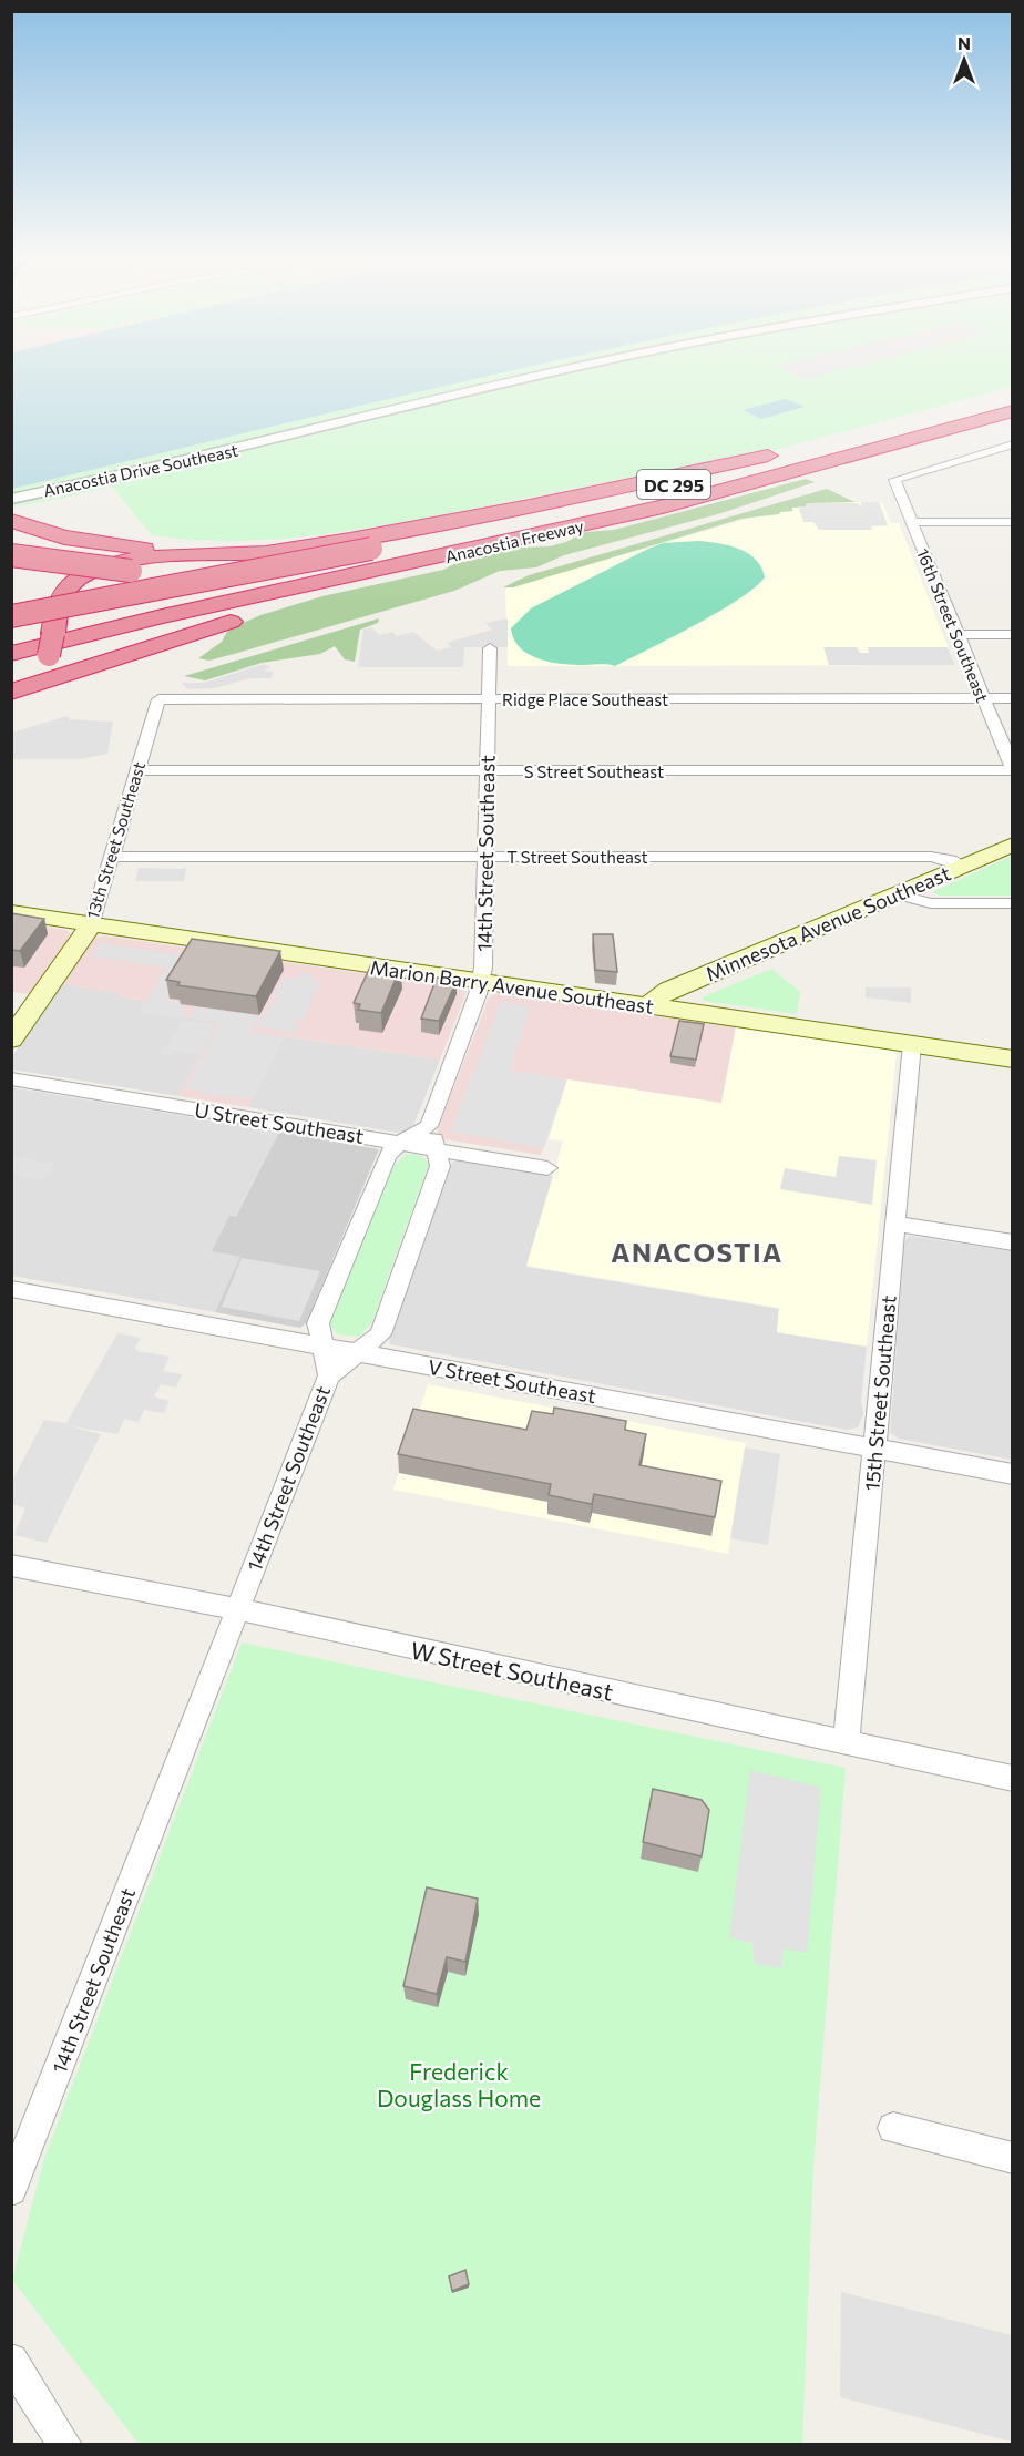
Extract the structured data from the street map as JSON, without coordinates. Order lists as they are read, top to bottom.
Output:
{
  "streets": {
    "highway": ["DC 295", "Anacostia Freeway"],
    "main road": ["13th Street Southeast", "Minnesota Avenue Southeast", "Marion Barry Avenue Southeast"],
    "street": [
      "Anacostia Drive Southeast",
      "16th Street Southeast",
      "Ridge Place Southeast",
      "S Street Southeast",
      "14th Street Southeast",
      "T Street Southeast",
      "U Street Southeast",
      "V Street Southeast",
      "15th Street Southeast",
      "W Street Southeast"
    ]
  },
  "crossings": [
    ["16th Street Southeast", "Ridge Place Southeast"],
    ["16th Street Southeast", "S Street Southeast"],
    ["Ridge Place Southeast", "13th Street Southeast"],
    ["Ridge Place Southeast", "14th Street Southeast"],
    ["S Street Southeast", "13th Street Southeast"],
    ["S Street Southeast", "14th Street Southeast"],
    ["13th Street Southeast", "T Street Southeast"],
    ["13th Street Southeast", "Marion Barry Avenue Southeast"],
    ["14th Street Southeast", "T Street Southeast"],
    ["14th Street Southeast", "Marion Barry Avenue Southeast"],
    ["14th Street Southeast", "U Street Southeast"],
    ["14th Street Southeast", "V Street Southeast"],
    ["14th Street Southeast", "W Street Southeast"],
    ["T Street Southeast", "Minnesota Avenue Southeast"],
    ["Minnesota Avenue Southeast", "Marion Barry Avenue Southeast"],
    ["Marion Barry Avenue Southeast", "15th Street Southeast"],
    ["V Street Southeast", "15th Street Southeast"],
    ["15th Street Southeast", "W Street Southeast"]
  ],
  "districts": ["ANACOSTIA"],
  "parks": ["Frederick Douglass Home"],
  "north": "top"
}
